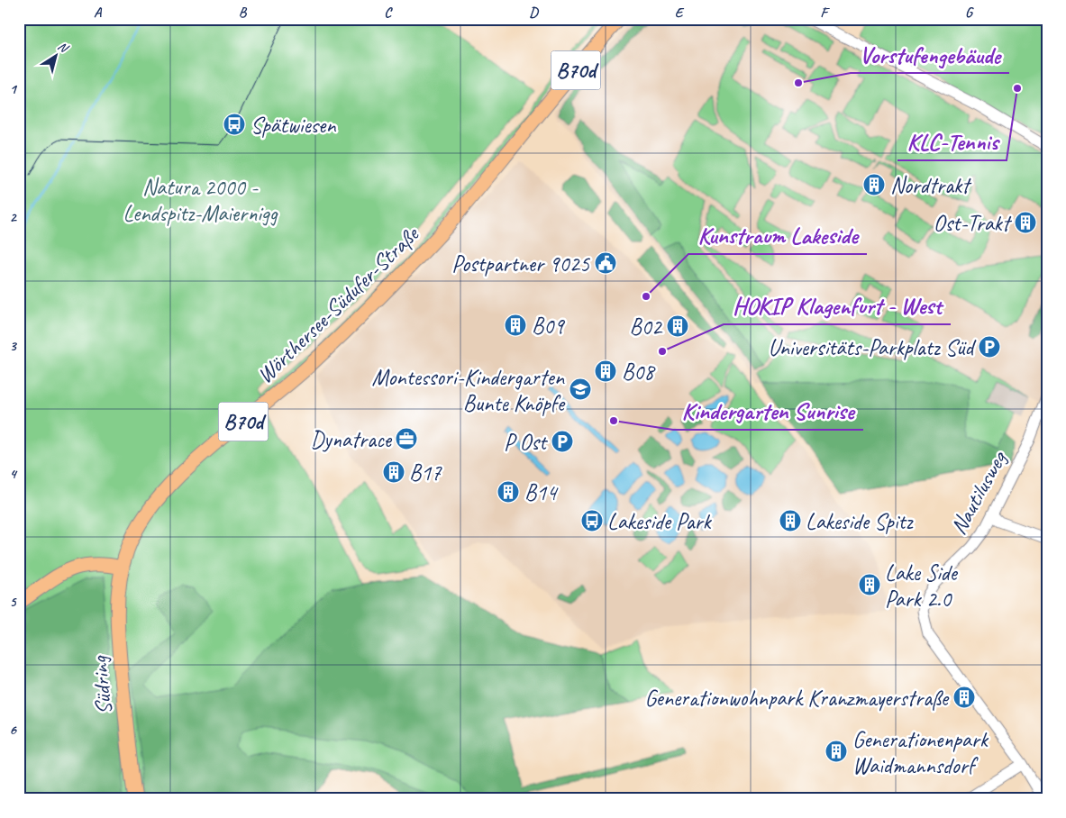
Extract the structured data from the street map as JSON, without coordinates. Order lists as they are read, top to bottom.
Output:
{
  "streets": {
    "main road": ["B70d", "Wörthersee-Südufer-Straße", "Südring"],
    "street": ["Nautilusweg"]
  },
  "crossings": [
    ["Wörthersee-Südufer-Straße", "Südring"]
  ],
  "parks": ["Natura 2000 - Lendspitz-Maiernigg"],
  "places": {
    "other": [
      "Vorstufengebäude",
      "KLC-Tennis",
      "Kunstraum Lakeside",
      "HOKIP Klagenfurt - West",
      "Kindergarten Sunrise"
    ],
    "bus stop": ["Spätwiesen", "Lakeside Park"],
    "building": [
      "Nordtrakt",
      "Ost-Trakt",
      "B09",
      "B02",
      "B08",
      "B17",
      "B14",
      "Lakeside Spitz",
      "Lake Side Park 2.0",
      "Generationwohnpark Kranzmayerstraße",
      "Generationenpark Waidmannsdorf"
    ],
    "public building": ["Postpartner 9025"],
    "parking": ["Universitäts-Parkplatz Süd", "P Ost"],
    "school or university": ["Montessori-Kindergarten Bunte Knöpfe"],
    "office": ["Dynatrace"]
  },
  "north": "top right",
  "grid": {
    "columns": [
      "A",
      "B",
      "C",
      "D",
      "E",
      "F",
      "G"
    ],
    "rows": [
      "1",
      "2",
      "3",
      "4",
      "5",
      "6"
    ]
  }
}
